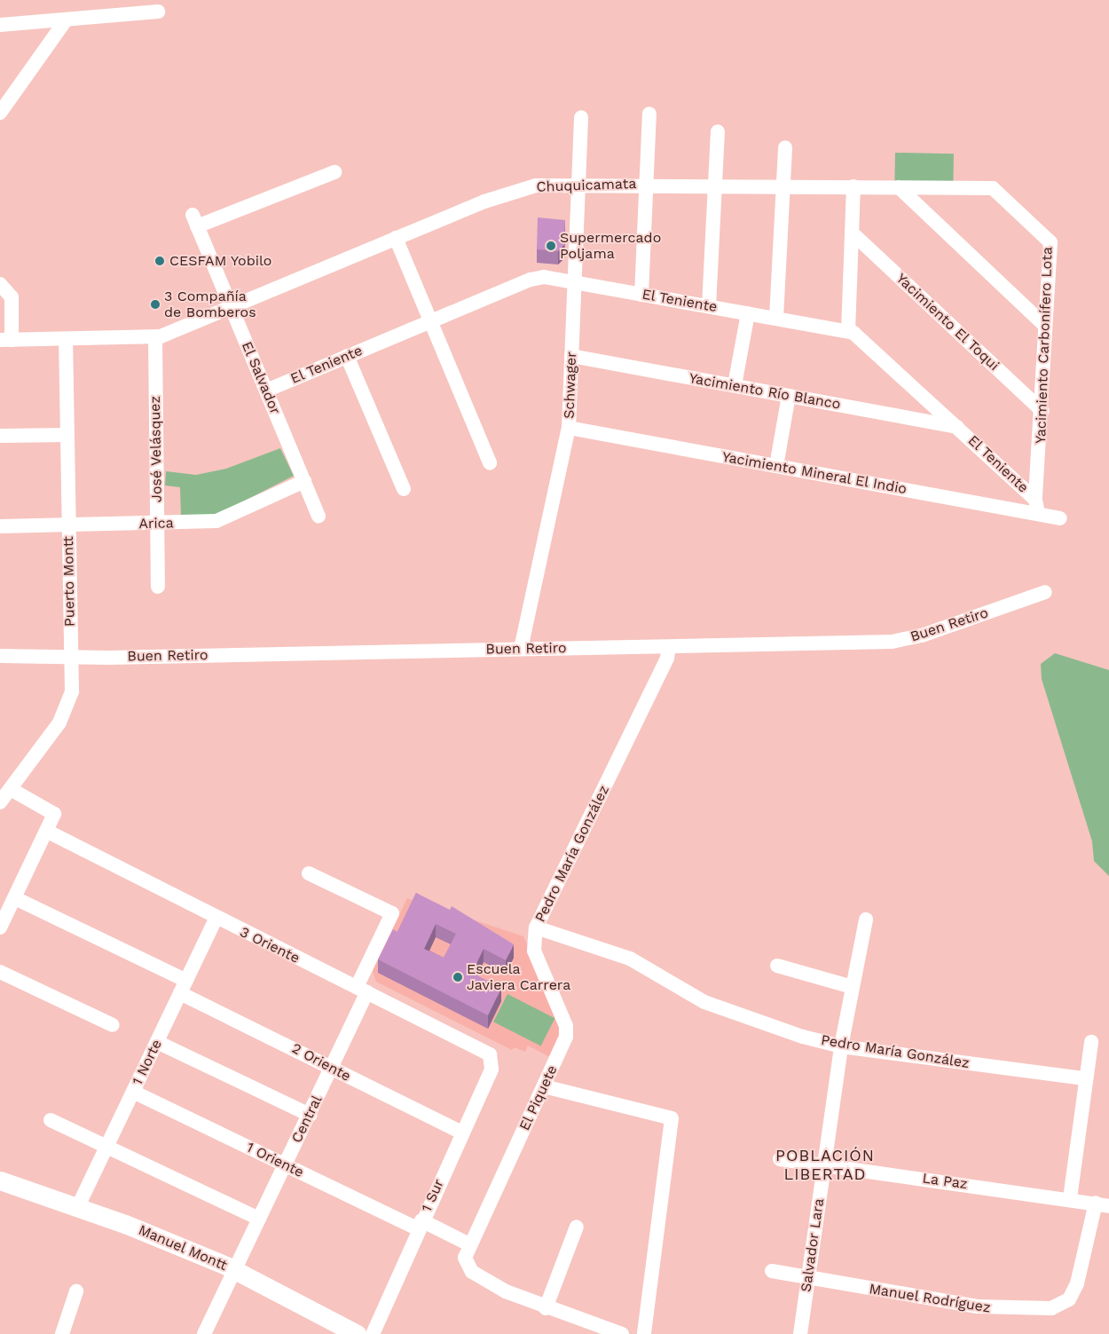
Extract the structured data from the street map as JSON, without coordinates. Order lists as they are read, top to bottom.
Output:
{
  "streets": {
    "main road": ["Manuel Montt"],
    "street": [
      "Chuquicamata",
      "El Teniente",
      "Yacimiento El Toqui",
      "Yacimiento Carbonífero Lota",
      "El Salvador",
      "Schwager",
      "Yacimiento Río Blanco",
      "José Velásquez",
      "Yacimiento Mineral El Indio",
      "Arica",
      "Puerto Montt",
      "Buen Retiro",
      "Pedro María González",
      "3 Oriente",
      "1 Norte",
      "2 Oriente",
      "El Piquete",
      "Central",
      "1 Oriente",
      "La Paz",
      "1 Sur",
      "Salvador Lara",
      "Manuel Rodríguez"
    ]
  },
  "crossings": [
    ["Chuquicamata", "Yacimiento Carbonífero Lota"],
    ["Chuquicamata", "El Salvador"],
    ["Chuquicamata", "Schwager"],
    ["Chuquicamata", "José Velásquez"],
    ["El Teniente", "Yacimiento Carbonífero Lota"],
    ["El Teniente", "El Salvador"],
    ["El Teniente", "Schwager"],
    ["El Teniente", "Yacimiento Río Blanco"],
    ["El Teniente", "Yacimiento Mineral El Indio"],
    ["Yacimiento El Toqui", "Yacimiento Carbonífero Lota"],
    ["Yacimiento Carbonífero Lota", "Yacimiento Mineral El Indio"],
    ["El Salvador", "Arica"],
    ["Schwager", "Yacimiento Río Blanco"],
    ["Schwager", "Yacimiento Mineral El Indio"],
    ["Schwager", "Buen Retiro"],
    ["José Velásquez", "Arica"],
    ["Arica", "Puerto Montt"],
    ["Puerto Montt", "Buen Retiro"],
    ["Buen Retiro", "Pedro María González"],
    ["Pedro María González", "El Piquete"],
    ["Pedro María González", "Salvador Lara"],
    ["3 Oriente", "1 Norte"],
    ["3 Oriente", "Central"],
    ["3 Oriente", "1 Sur"],
    ["1 Norte", "2 Oriente"],
    ["1 Norte", "1 Oriente"],
    ["1 Norte", "Manuel Montt"],
    ["2 Oriente", "Central"],
    ["2 Oriente", "1 Sur"],
    ["El Piquete", "1 Oriente"],
    ["Central", "1 Oriente"],
    ["Central", "Manuel Montt"],
    ["1 Oriente", "1 Sur"],
    ["La Paz", "Salvador Lara"],
    ["La Paz", "Manuel Rodríguez"],
    ["Salvador Lara", "Manuel Rodríguez"]
  ],
  "districts": ["POBLACIÓN LIBERTAD"],
  "places": [
    "Supermercado Poljama",
    "CESFAM Yobilo",
    "3 Compañía de Bomberos",
    "Escuela Javiera Carrera"
  ]
}
